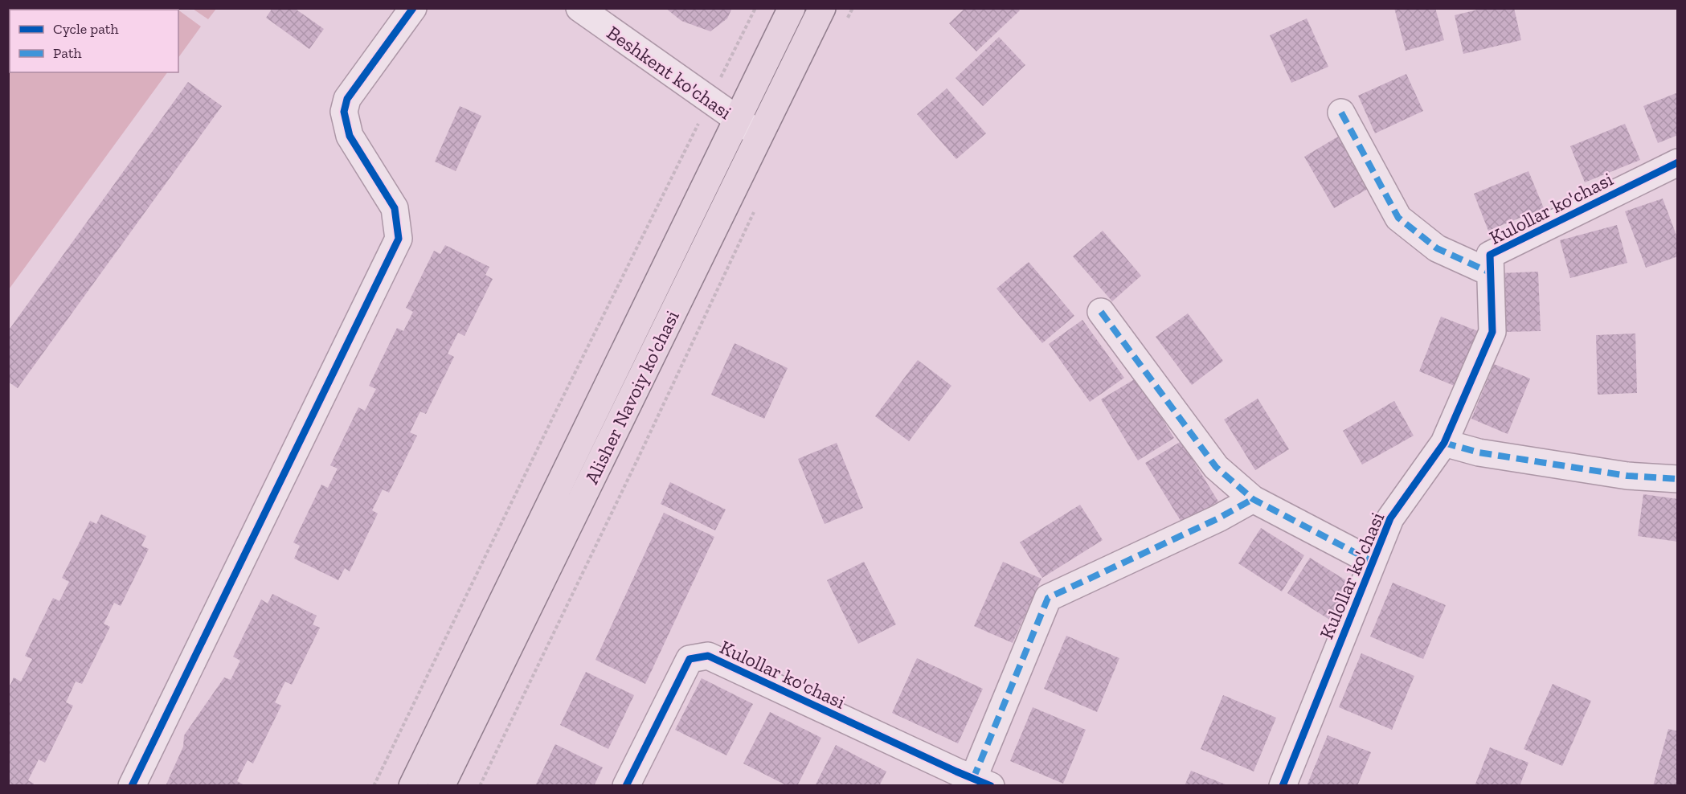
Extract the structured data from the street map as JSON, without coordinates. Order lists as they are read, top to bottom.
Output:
{
  "streets": {
    "main road": ["Alisher Navoiy ko'chasi"],
    "street": ["Beshkent ko'chasi", "Kulollar ko'chasi"]
  },
  "crossings": [
    ["Beshkent ko'chasi", "Alisher Navoiy ko'chasi"]
  ],
  "legend": ["Cycle path", "Path"]
}
